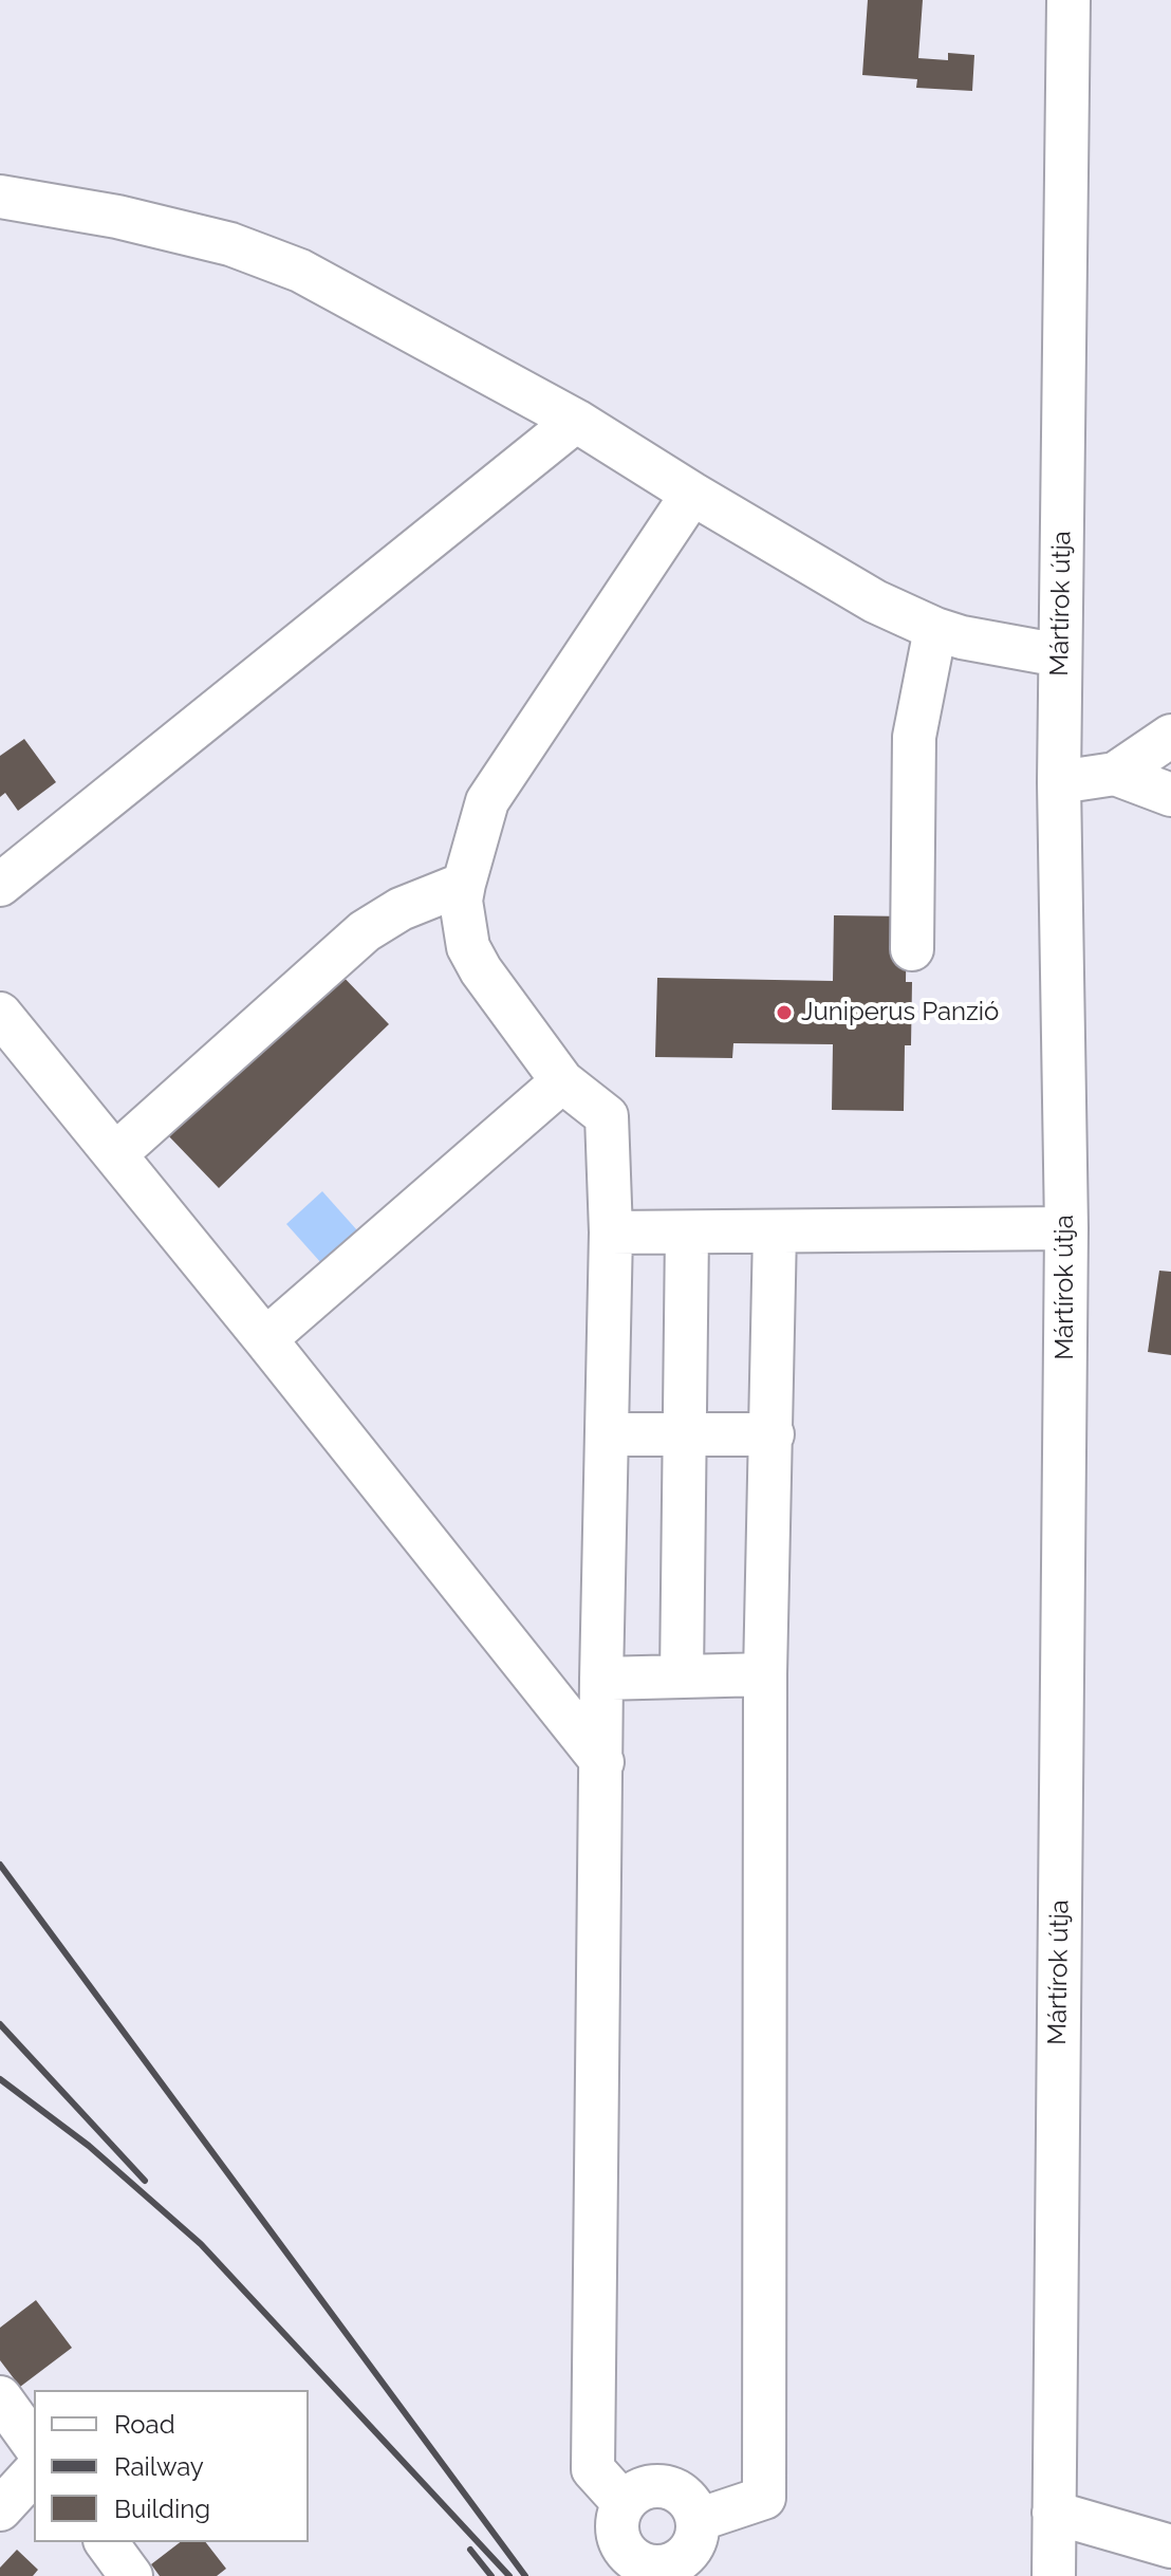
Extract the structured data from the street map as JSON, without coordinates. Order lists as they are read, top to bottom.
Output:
{
  "streets": {
    "street": ["Mártírok útja"]
  },
  "places": ["Juniperus Panzió"],
  "legend": ["Road", "Railway", "Building"]
}
